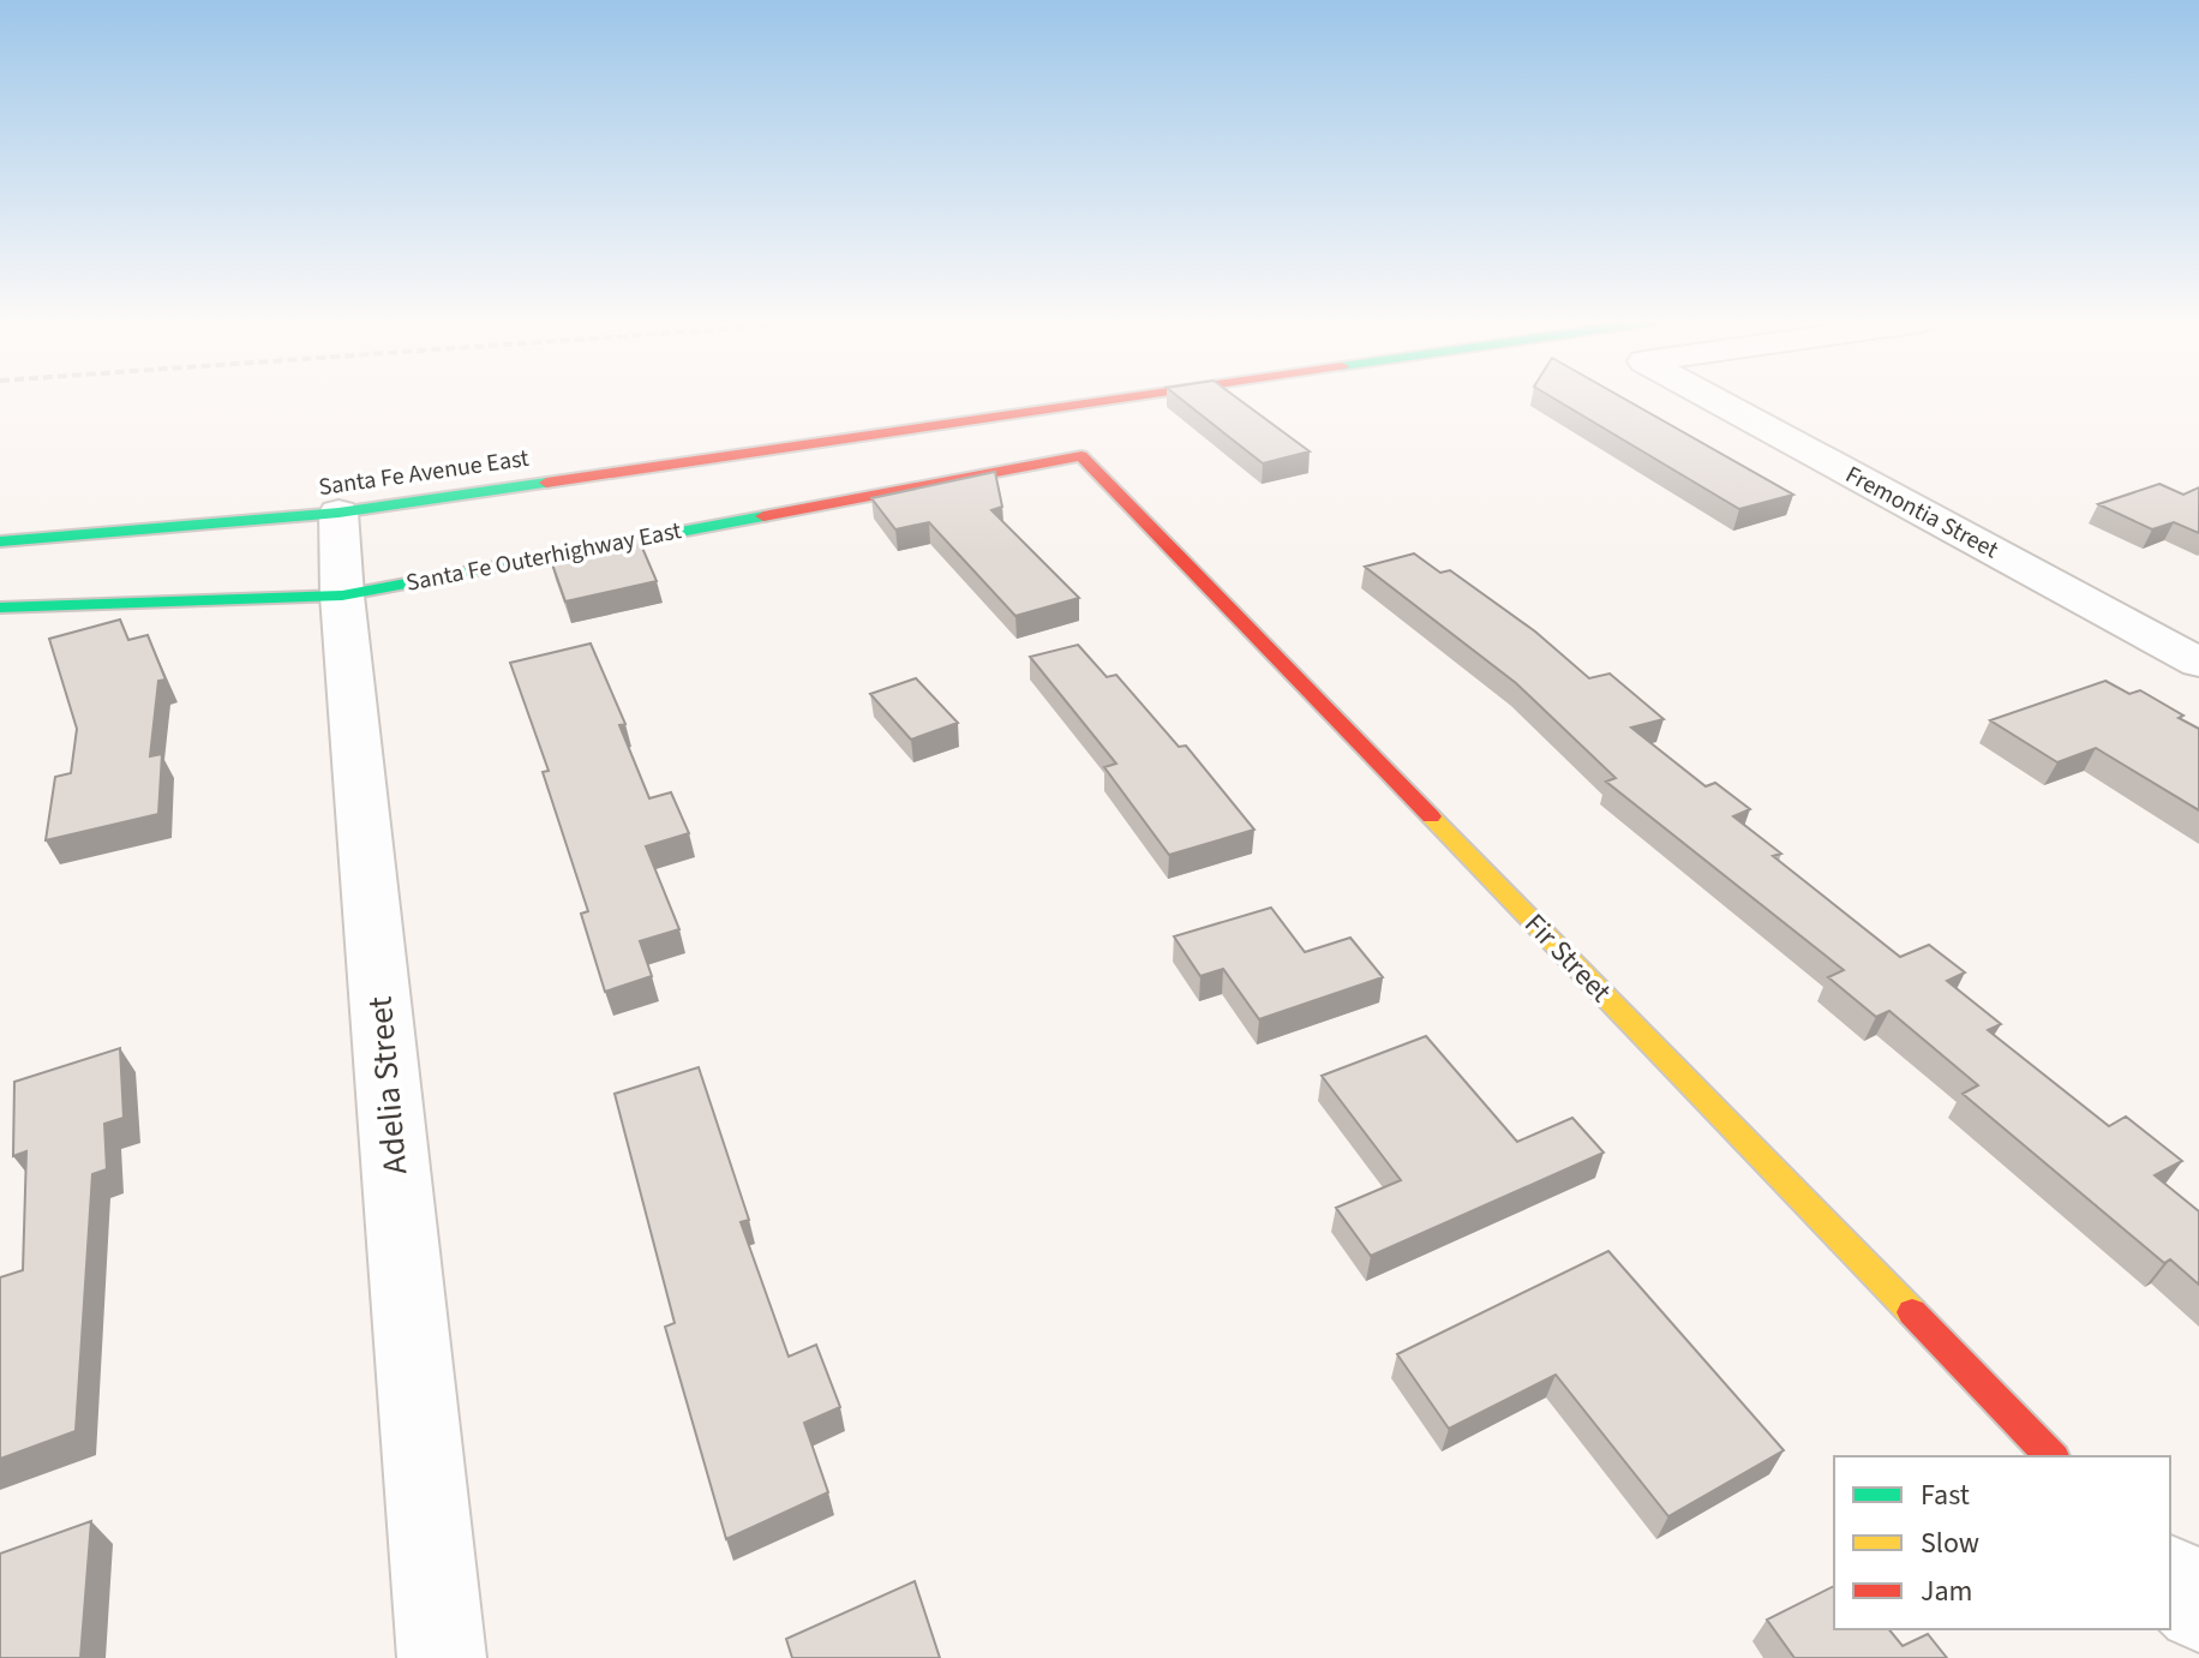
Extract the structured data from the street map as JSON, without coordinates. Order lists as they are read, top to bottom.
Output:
{
  "streets": {
    "street": [
      "Santa Fe Avenue East",
      "Fremontia Street",
      "Santa Fe Outerhighway East",
      "Fir Street",
      "Adelia Street"
    ]
  },
  "crossings": [
    ["Santa Fe Avenue East", "Adelia Street"],
    ["Santa Fe Outerhighway East", "Fir Street"],
    ["Santa Fe Outerhighway East", "Adelia Street"]
  ],
  "legend": ["Fast", "Slow", "Jam"]
}
